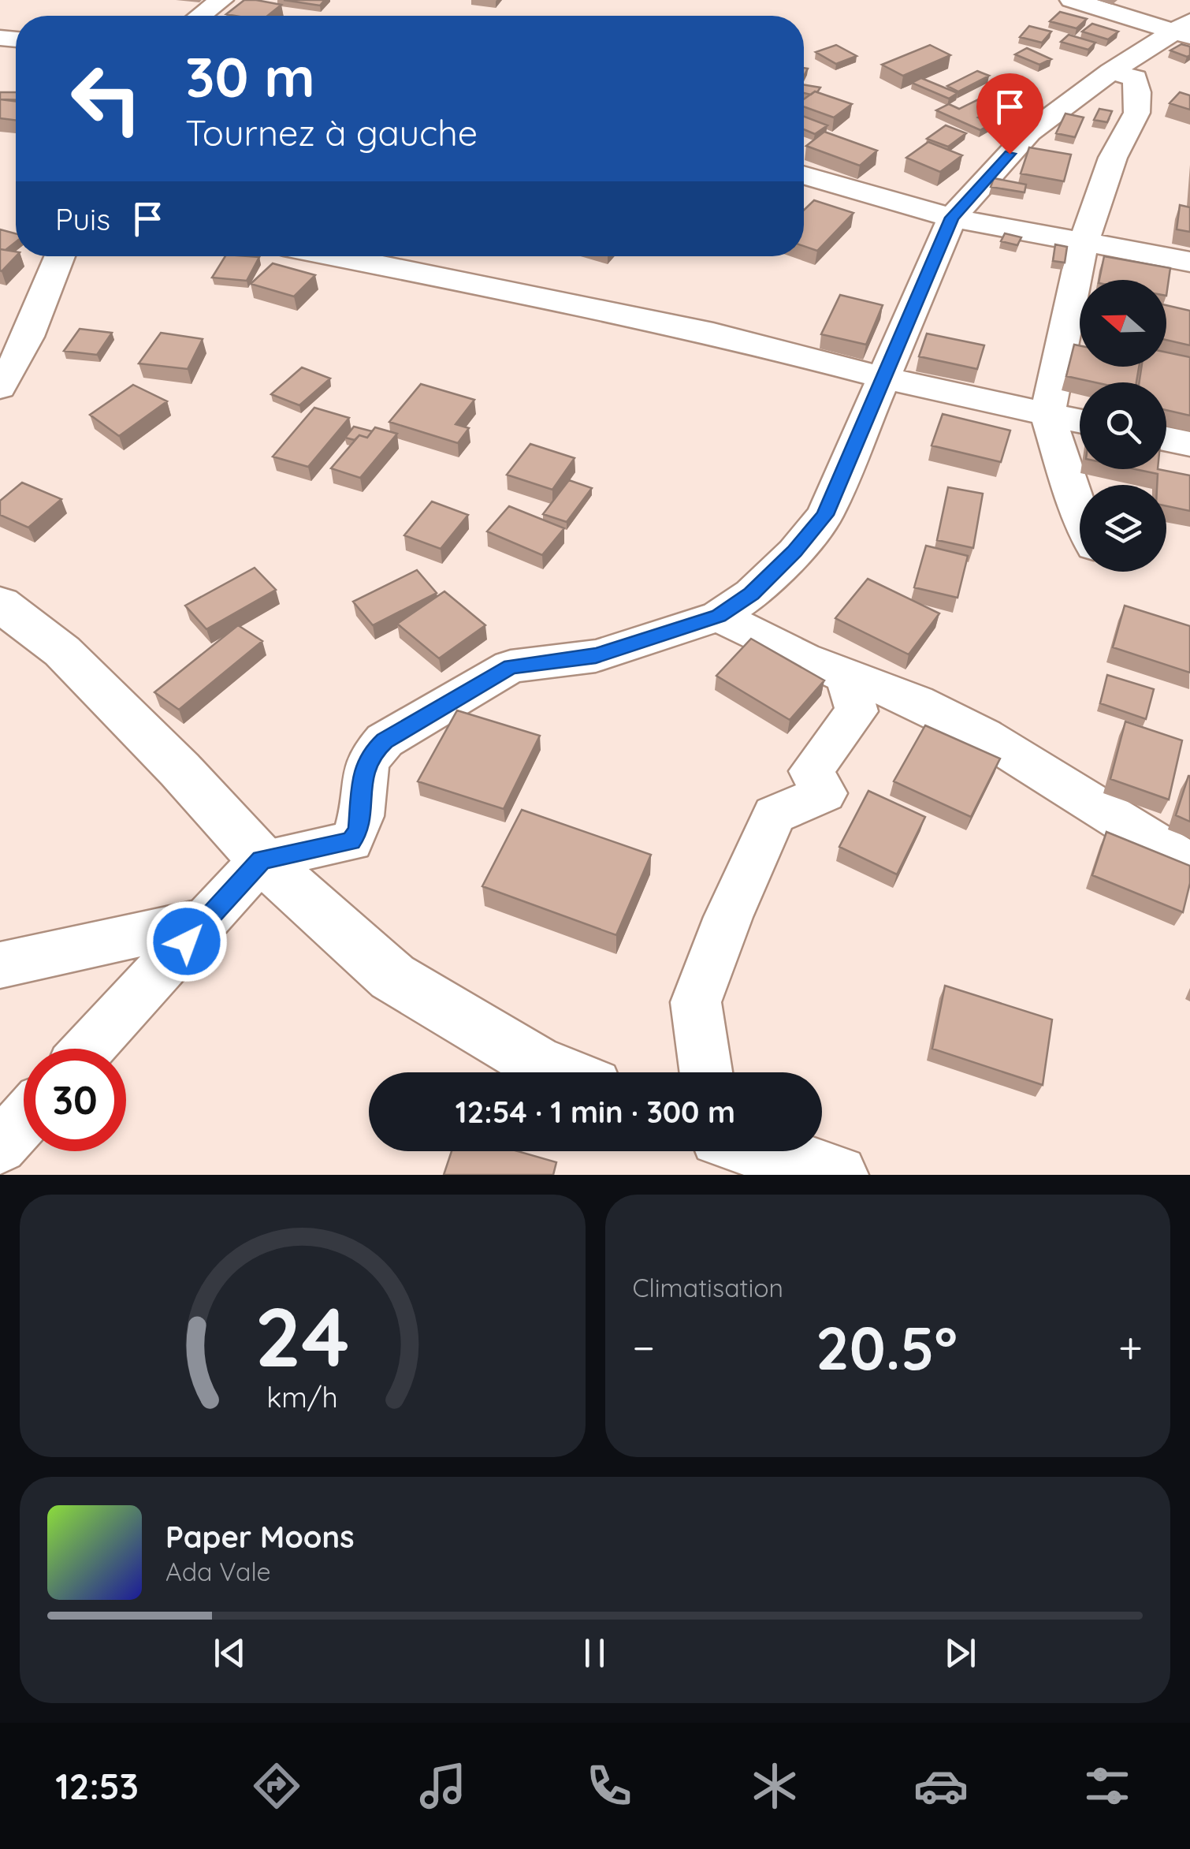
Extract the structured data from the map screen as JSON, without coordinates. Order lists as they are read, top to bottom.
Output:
{
  "north": "left",
  "page": {
    "turn": ["30 m", "Tournez à gauche"],
    "then": "Puis",
    "limit": "30",
    "trip": "12:54 · 1 min · 300 m",
    "tile": "Climatisation",
    "heat": ["−", "20.5°", "+"],
    "song": ["Paper Moons", "Ada Vale"],
    "tabs": "12:53",
    "gauge": ["24", "km/h"]
  }
}
